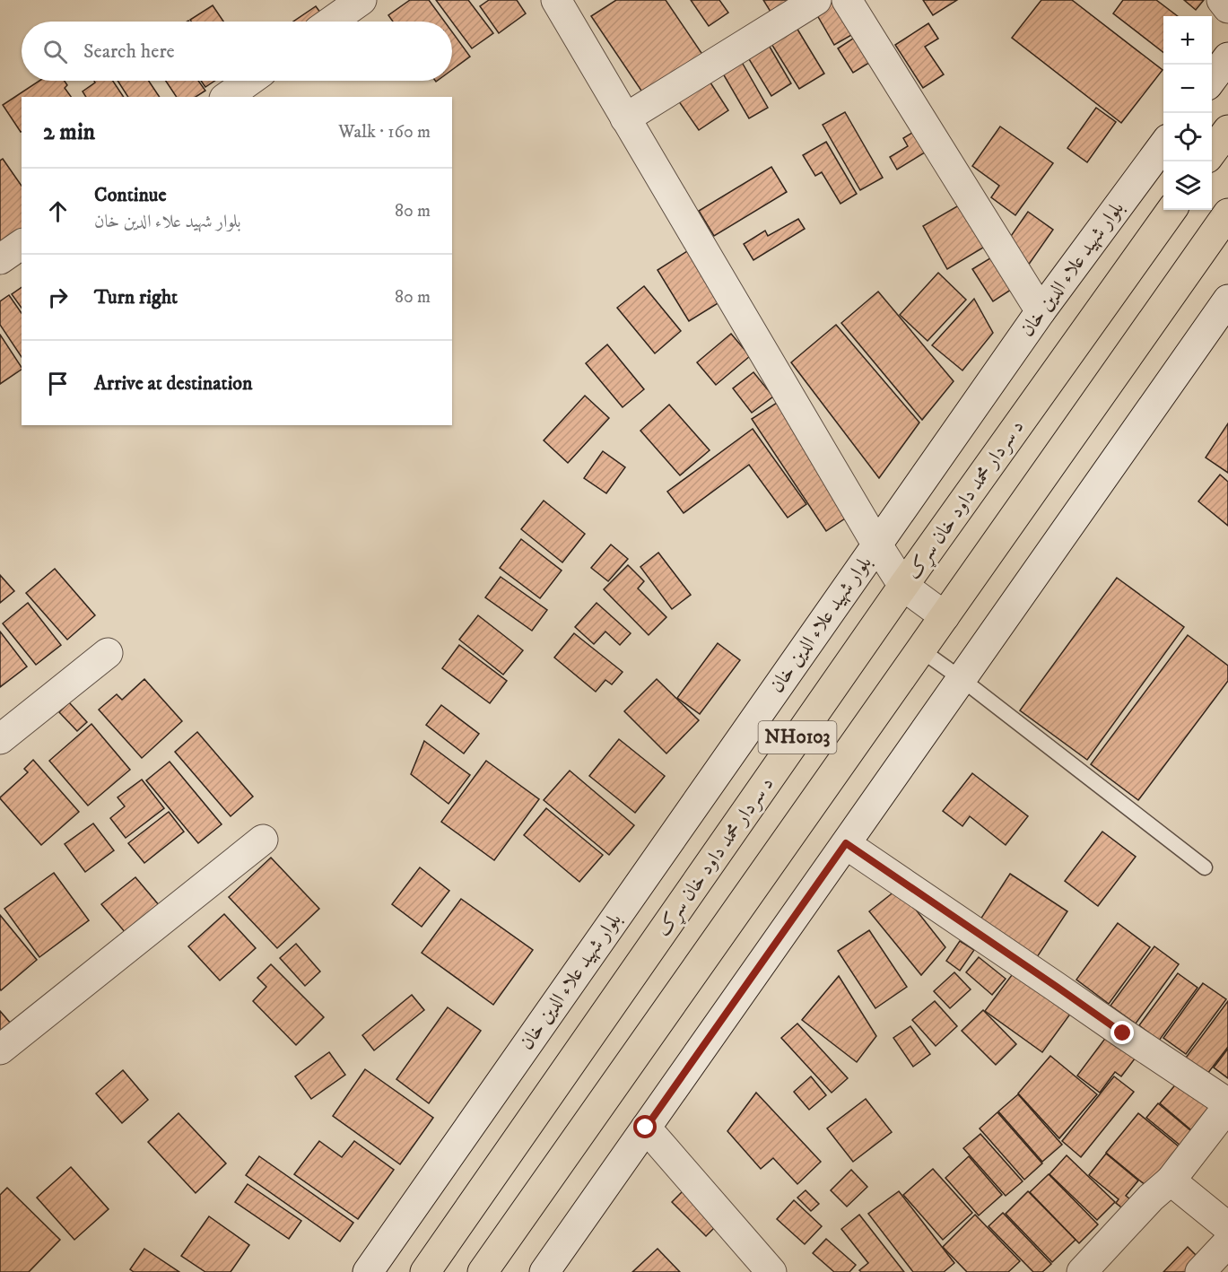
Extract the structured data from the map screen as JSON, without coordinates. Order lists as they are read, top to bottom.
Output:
{
  "streets": {
    "highway": ["د سردار محمد داود خان سړک", "NH0103"],
    "street": ["بلوار شهید علاء الدین خان"]
  },
  "page": {
    "map_buttons": ["+", "−"],
    "search": "Search here",
    "heading": ["2 min", "Walk · 160 m"],
    "list": [
      ["Continue", "بلوار شهید علاء الدین خان", "80 m"],
      ["Turn right", "80 m"],
      "Arrive at destination"
    ]
  }
}
